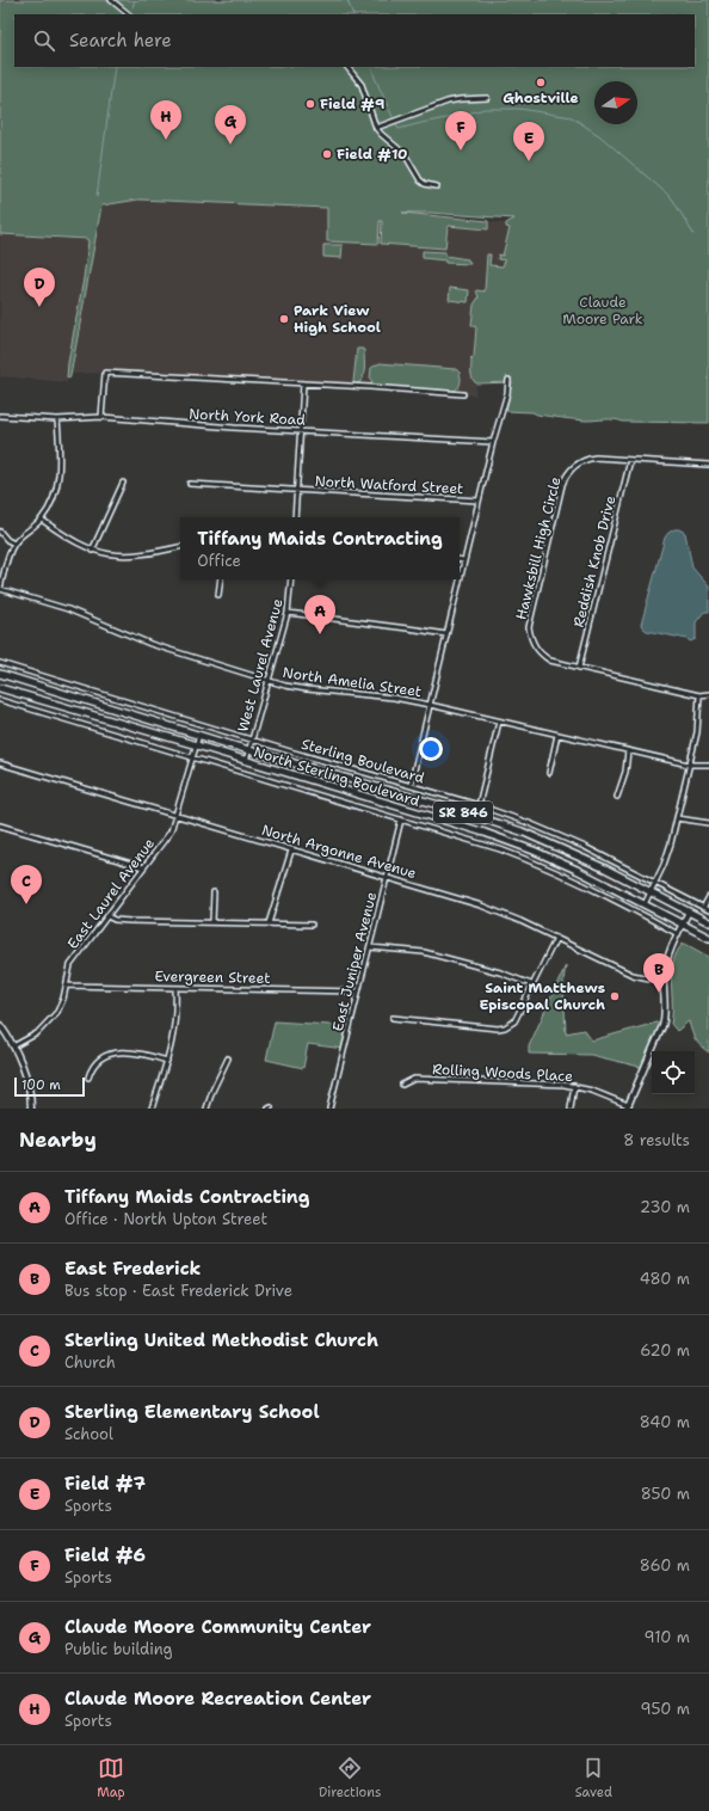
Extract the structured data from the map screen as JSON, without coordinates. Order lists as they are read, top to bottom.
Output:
{
  "streets": {
    "main road": ["North Sterling Boulevard", "SR 846"],
    "street": [
      "North York Road",
      "North Watford Street",
      "Hawksbill High Circle",
      "Reddish Knob Drive",
      "West Laurel Avenue",
      "North Amelia Street",
      "Sterling Boulevard",
      "North Argonne Avenue",
      "East Laurel Avenue",
      "East Juniper Avenue",
      "Evergreen Street",
      "Rolling Woods Place"
    ]
  },
  "crossings": [
    ["Hawksbill High Circle", "Reddish Knob Drive"],
    ["West Laurel Avenue", "North Amelia Street"],
    ["West Laurel Avenue", "Sterling Boulevard"],
    ["West Laurel Avenue", "North Sterling Boulevard"],
    ["North Sterling Boulevard", "East Laurel Avenue"],
    ["North Argonne Avenue", "East Laurel Avenue"],
    ["North Argonne Avenue", "East Juniper Avenue"],
    ["East Laurel Avenue", "Evergreen Street"],
    ["East Juniper Avenue", "Evergreen Street"]
  ],
  "parks": ["Claude Moore Park"],
  "places": [
    "Ghostville",
    "Field #9",
    "Field #10",
    "Park View High School",
    "Saint Matthews Episcopal Church"
  ],
  "scale_bar": "100 m",
  "north": "right",
  "page": {
    "search": "Search here",
    "pins": [
      "H",
      "G",
      "F",
      "E",
      "D",
      "A",
      "C",
      "B"
    ],
    "popup": ["Tiffany Maids Contracting", "Office"],
    "scale": "100 m",
    "heading": ["Nearby", "8 results"],
    "list": [
      {
        "mark": "A",
        "name": "Tiffany Maids Contracting",
        "note": "Office · North Upton Street",
        "value": "230 m"
      },
      {
        "mark": "B",
        "name": "East Frederick",
        "note": "Bus stop · East Frederick Drive",
        "value": "480 m"
      },
      {
        "mark": "C",
        "name": "Sterling United Methodist Church",
        "note": "Church",
        "value": "620 m"
      },
      {
        "mark": "D",
        "name": "Sterling Elementary School",
        "note": "School",
        "value": "840 m"
      },
      {
        "mark": "E",
        "name": "Field #7",
        "note": "Sports",
        "value": "850 m"
      },
      {
        "mark": "F",
        "name": "Field #6",
        "note": "Sports",
        "value": "860 m"
      },
      {
        "mark": "G",
        "name": "Claude Moore Community Center",
        "note": "Public building",
        "value": "910 m"
      },
      {
        "mark": "H",
        "name": "Claude Moore Recreation Center",
        "note": "Sports",
        "value": "950 m"
      }
    ],
    "nav": ["Map", "Directions", "Saved"]
  }
}
